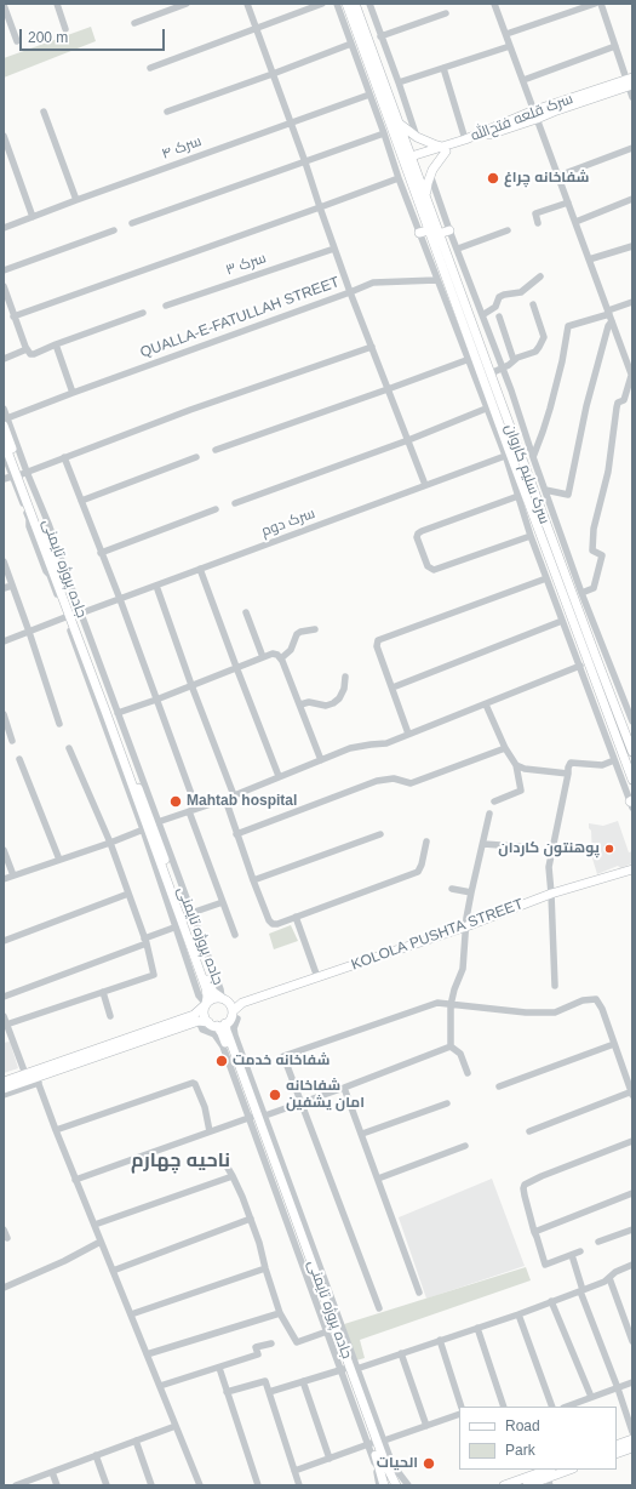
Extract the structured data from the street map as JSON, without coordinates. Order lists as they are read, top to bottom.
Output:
{
  "streets": {
    "main road": [
      "سرک قلعه فتح‌الله",
      "سرک سلیم کاروان",
      "جاده پروژه تایمنی",
      "KOLOLA PUSHTA STREET"
    ],
    "street": [
      "سرک ۴",
      "سرک ۳",
      "QUALLA-E-FATULLAH STREET",
      "سرک دوم"
    ]
  },
  "crossings": [
    ["سرک قلعه فتح‌الله", "سرک سلیم کاروان"],
    ["سرک ۴", "QUALLA-E-FATULLAH STREET"],
    ["سرک ۳", "QUALLA-E-FATULLAH STREET"],
    ["QUALLA-E-FATULLAH STREET", "جاده پروژه تایمنی"],
    ["سرک سلیم کاروان", "سرک دوم"],
    ["سرک دوم", "جاده پروژه تایمنی"]
  ],
  "districts": ["ناحیه چهارم"],
  "places": [
    "شفاخانه چراغ",
    "Mahtab hospital",
    "پوهنتون کاردان",
    "شفاخانه خدمت",
    "شفاخانه امان یشفین",
    "الحیات"
  ],
  "legend": ["Road", "Park"],
  "scale_bar": "200 m"
}
